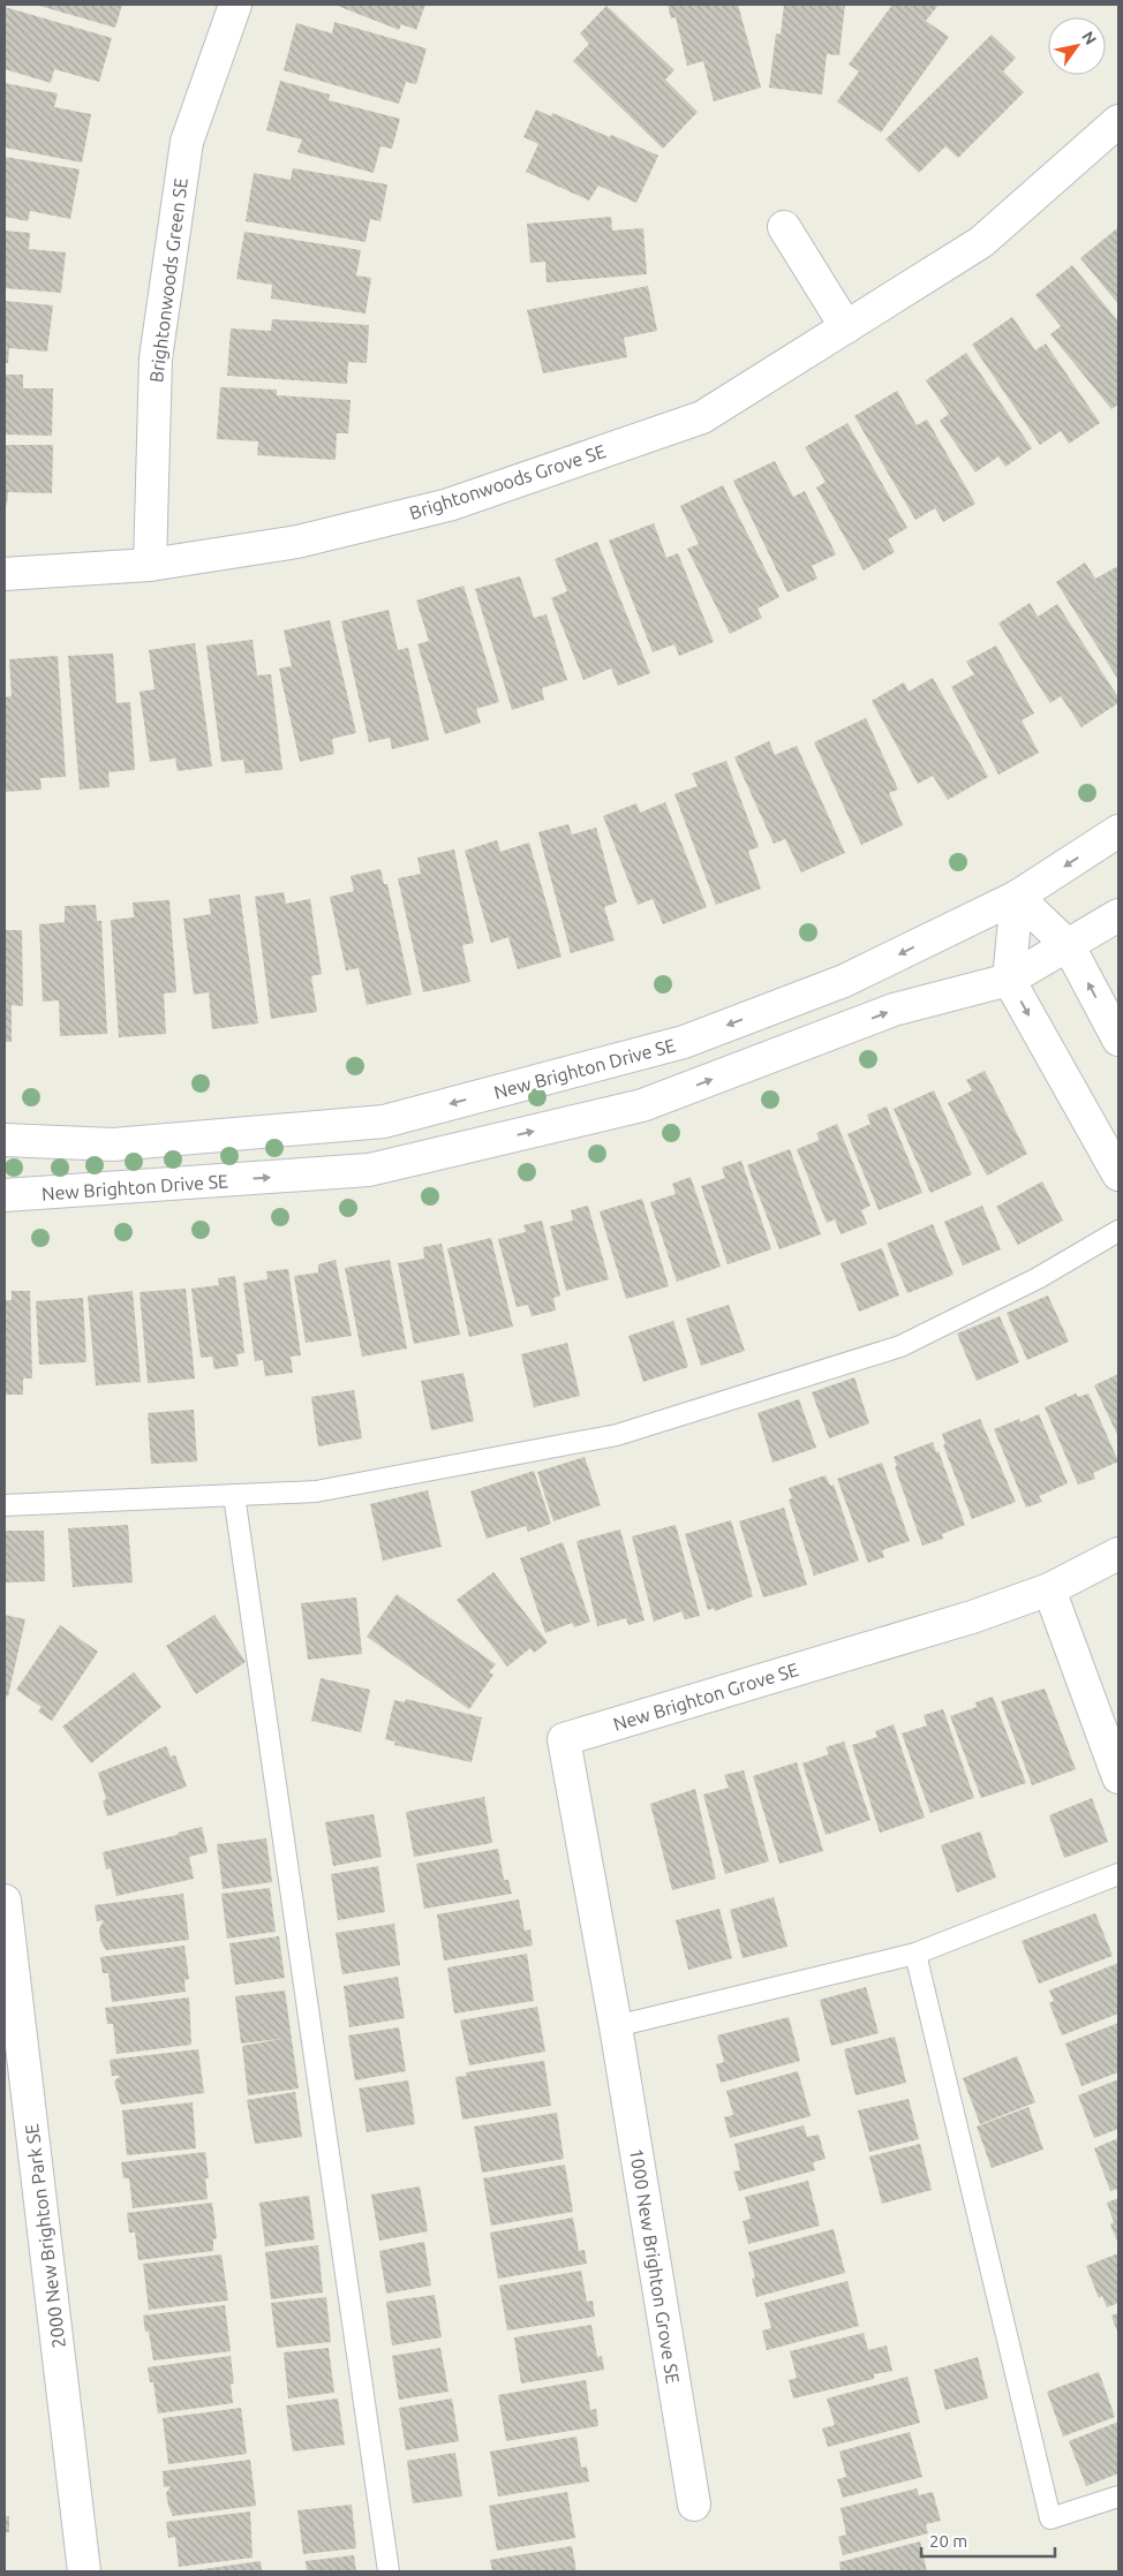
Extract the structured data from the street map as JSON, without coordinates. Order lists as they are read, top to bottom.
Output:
{
  "streets": {
    "street": [
      "Brightonwoods Green SE",
      "Brightonwoods Grove SE",
      "New Brighton Drive SE",
      "New Brighton Grove SE",
      "2000 New Brighton Park SE",
      "1000 New Brighton Grove SE"
    ]
  },
  "crossings": [
    ["Brightonwoods Green SE", "Brightonwoods Grove SE"],
    ["New Brighton Grove SE", "1000 New Brighton Grove SE"]
  ],
  "scale_bar": "20 m",
  "north": "top right"
}
